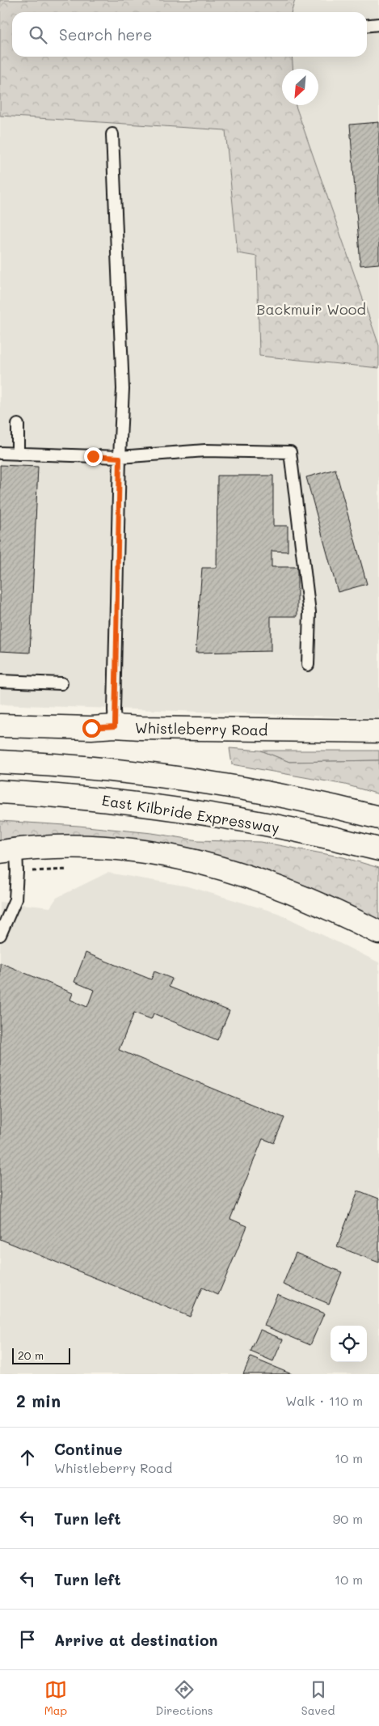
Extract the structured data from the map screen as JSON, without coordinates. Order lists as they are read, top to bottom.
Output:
{
  "streets": {
    "main road": ["Whistleberry Road", "East Kilbride Expressway"]
  },
  "parks": ["Backmuir Wood"],
  "scale_bar": "20 m",
  "north": "bottom left",
  "page": {
    "search": "Search here",
    "scale": "20 m",
    "heading": ["2 min", "Walk · 110 m"],
    "list": [
      ["Continue", "Whistleberry Road", "10 m"],
      ["Turn left", "90 m"],
      ["Turn left", "10 m"],
      "Arrive at destination"
    ],
    "nav": ["Map", "Directions", "Saved"]
  }
}
